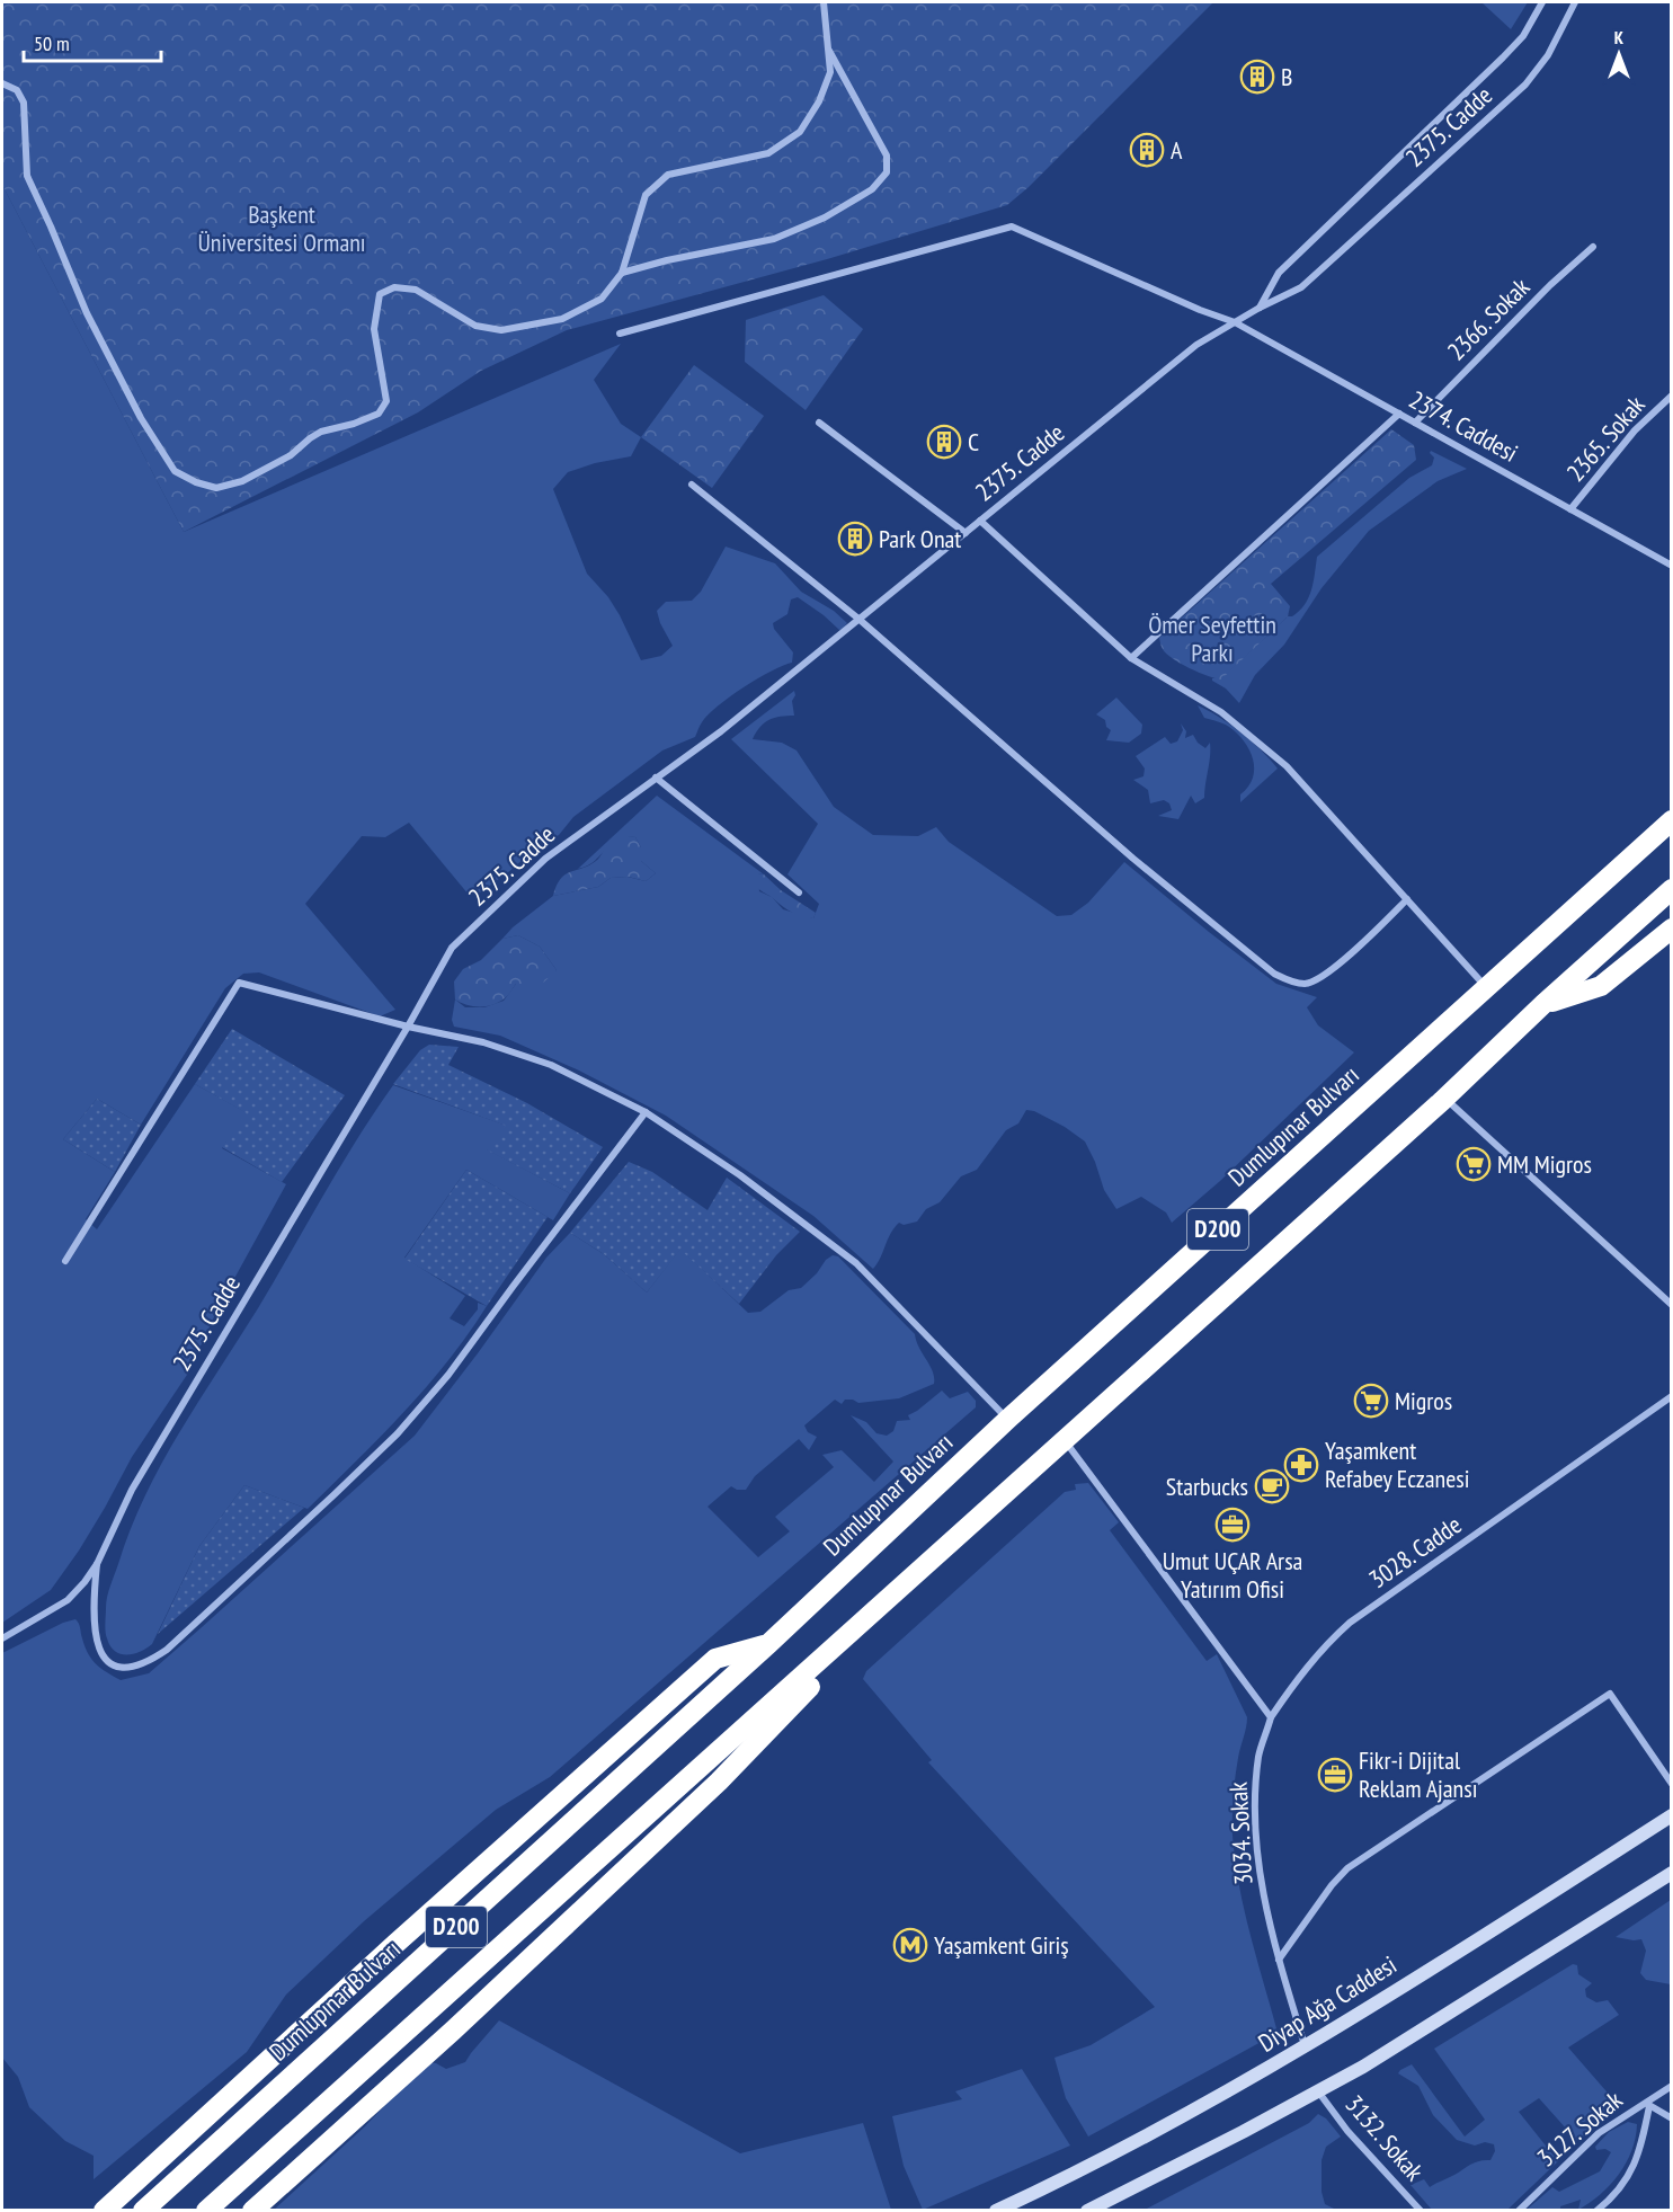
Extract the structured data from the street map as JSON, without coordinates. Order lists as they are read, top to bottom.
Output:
{
  "streets": {
    "highway": ["Dumlupınar Bulvarı", "D200"],
    "main road": ["Diyap Ağa Caddesi"],
    "street": [
      "2375. Cadde",
      "2366. Sokak",
      "2374. Caddesi",
      "2365. Sokak",
      "3028. Cadde",
      "3034. Sokak",
      "3127. Sokak",
      "3132. Sokak"
    ]
  },
  "crossings": [
    ["2375. Cadde", "2374. Caddesi"],
    ["2366. Sokak", "2374. Caddesi"],
    ["2374. Caddesi", "2365. Sokak"],
    ["3028. Cadde", "3034. Sokak"],
    ["3034. Sokak", "Diyap Ağa Caddesi"]
  ],
  "parks": ["Başkent Üniversitesi Ormanı", "Ömer Seyfettin Parkı"],
  "places": {
    "building": [
      "B",
      "A",
      "C",
      "Park Onat"
    ],
    "supermarket": ["MM Migros", "Migros"],
    "pharmacy": ["Yaşamkent Refabey Eczanesi"],
    "cafe": ["Starbucks"],
    "office": ["Umut UÇAR Arsa Yatırım Ofisi", "Fikr-i Dijital Reklam Ajansı"],
    "metro station": ["Yaşamkent Giriş"]
  },
  "scale_bar": "50 m",
  "north": "top"
}
